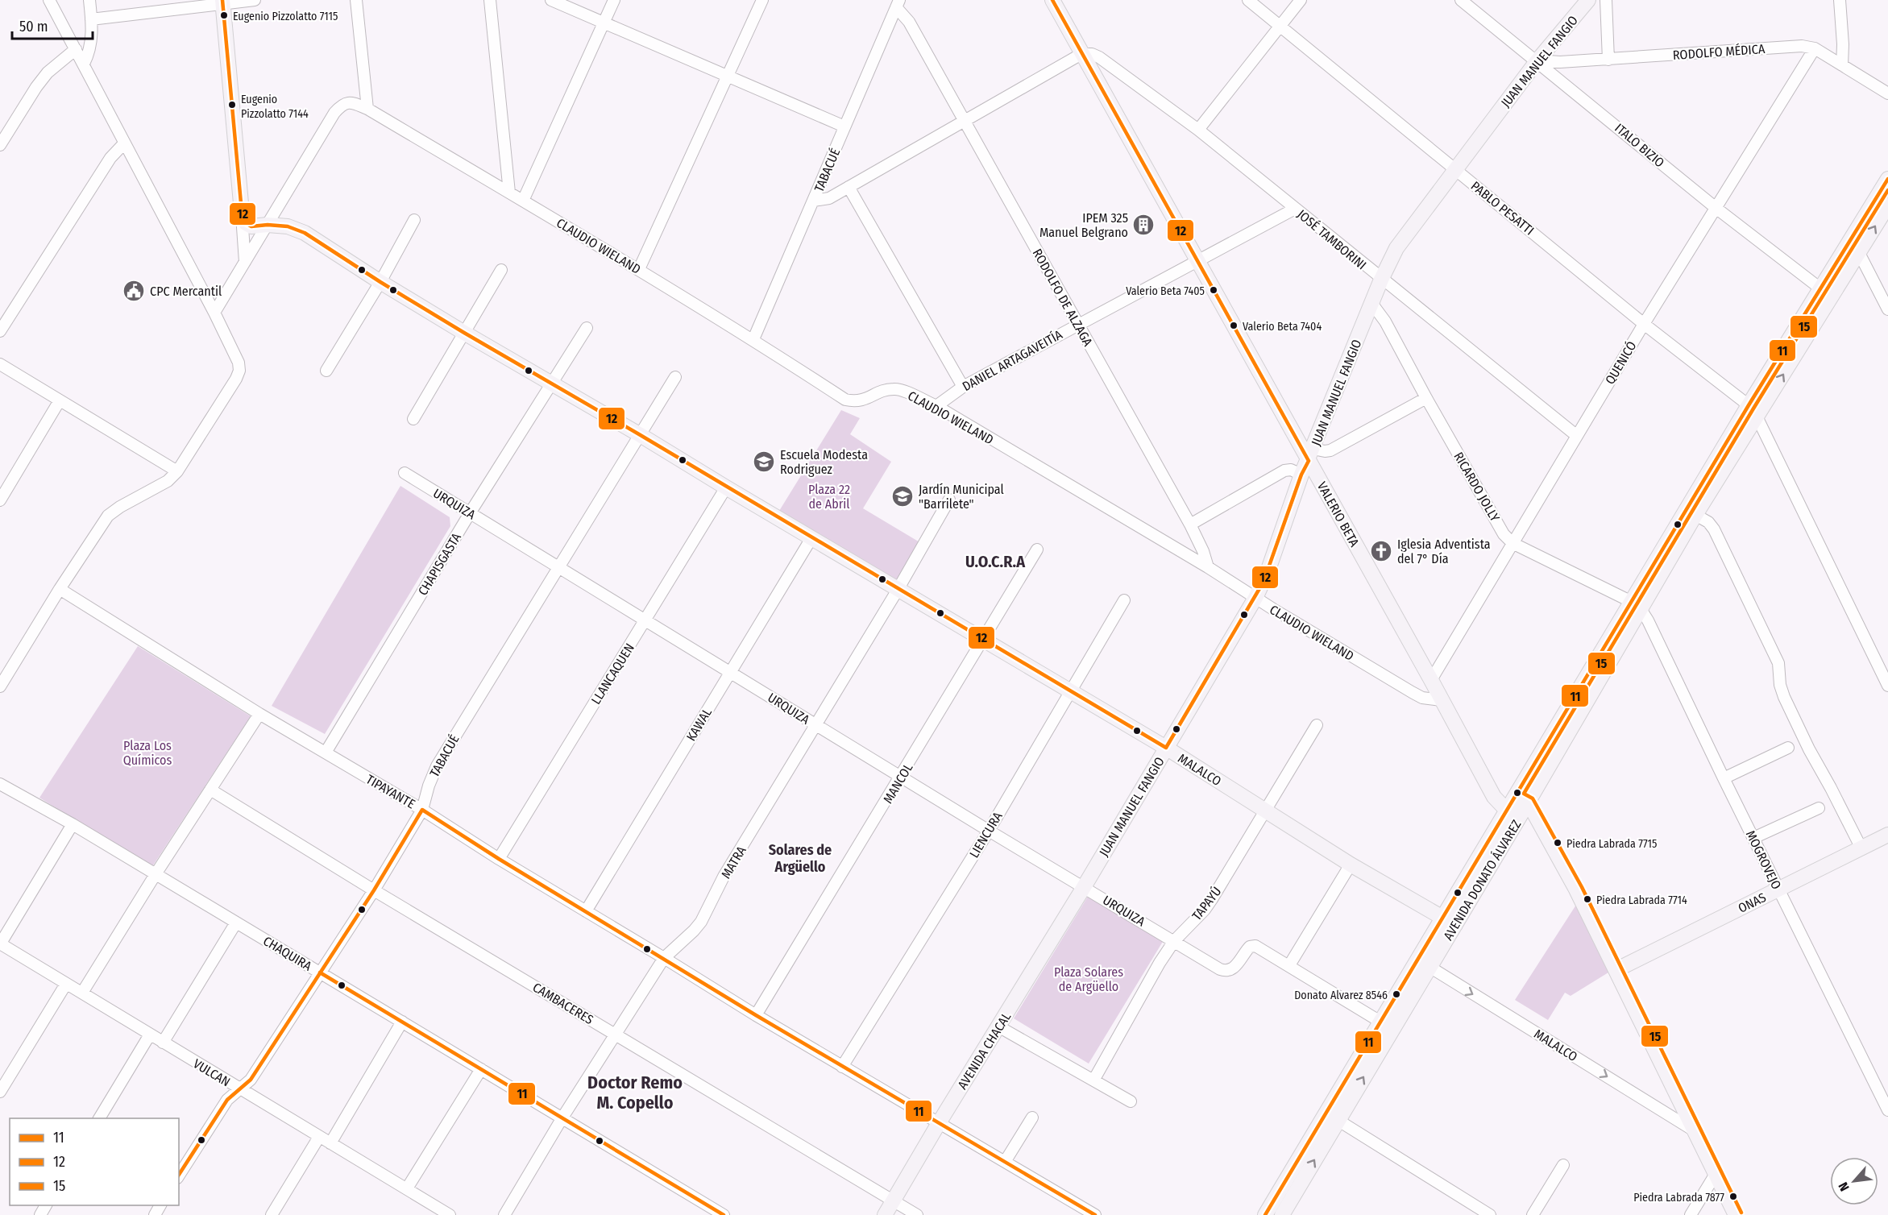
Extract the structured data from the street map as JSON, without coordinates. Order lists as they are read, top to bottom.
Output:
{
  "streets": {
    "main road": [
      "JUAN MANUEL FANGIO",
      "VALERIO BETA",
      "MALALCO",
      "AVENIDA DONATO ÁLVAREZ",
      "ONAS",
      "AVENIDA CHACAL"
    ],
    "street": [
      "RODOLFO MÉDICA",
      "ITALO BIZIO",
      "TABACUÉ",
      "PABLO PESATTI",
      "JOSÉ TAMBORINI",
      "CLAUDIO WIELAND",
      "RODOLFO DE ALZAGA",
      "DANIEL ARTAGAVEITÍA",
      "QUENICÓ",
      "RICARDO JOLLY",
      "URQUIZA",
      "CHAPISGASTA",
      "LLANCAQUEN",
      "KAWAL",
      "MANCOL",
      "TIPAYANTE",
      "LIENCURA",
      "MOGROVEJO",
      "MATRA",
      "TAPAYÚ",
      "CHAQUIRA",
      "CAMBACERES",
      "VULCAN"
    ]
  },
  "crossings": [
    ["RODOLFO MÉDICA", "JUAN MANUEL FANGIO"],
    ["RODOLFO MÉDICA", "ITALO BIZIO"],
    ["RODOLFO MÉDICA", "QUENICÓ"],
    ["JUAN MANUEL FANGIO", "ITALO BIZIO"],
    ["JUAN MANUEL FANGIO", "PABLO PESATTI"],
    ["JUAN MANUEL FANGIO", "JOSÉ TAMBORINI"],
    ["JUAN MANUEL FANGIO", "CLAUDIO WIELAND"],
    ["JUAN MANUEL FANGIO", "RICARDO JOLLY"],
    ["JUAN MANUEL FANGIO", "URQUIZA"],
    ["JUAN MANUEL FANGIO", "VALERIO BETA"],
    ["JUAN MANUEL FANGIO", "MALALCO"],
    ["JUAN MANUEL FANGIO", "AVENIDA CHACAL"],
    ["ITALO BIZIO", "QUENICÓ"],
    ["ITALO BIZIO", "AVENIDA DONATO ÁLVAREZ"],
    ["TABACUÉ", "CLAUDIO WIELAND"],
    ["TABACUÉ", "RODOLFO DE ALZAGA"],
    ["TABACUÉ", "URQUIZA"],
    ["TABACUÉ", "MALALCO"],
    ["TABACUÉ", "TIPAYANTE"],
    ["TABACUÉ", "CHAQUIRA"],
    ["TABACUÉ", "CAMBACERES"],
    ["TABACUÉ", "VULCAN"],
    ["PABLO PESATTI", "QUENICÓ"],
    ["PABLO PESATTI", "AVENIDA DONATO ÁLVAREZ"],
    ["JOSÉ TAMBORINI", "DANIEL ARTAGAVEITÍA"],
    ["JOSÉ TAMBORINI", "QUENICÓ"],
    ["JOSÉ TAMBORINI", "VALERIO BETA"],
    ["CLAUDIO WIELAND", "RODOLFO DE ALZAGA"],
    ["CLAUDIO WIELAND", "DANIEL ARTAGAVEITÍA"],
    ["CLAUDIO WIELAND", "VALERIO BETA"],
    ["CLAUDIO WIELAND", "MALALCO"],
    ["RODOLFO DE ALZAGA", "DANIEL ARTAGAVEITÍA"],
    ["DANIEL ARTAGAVEITÍA", "VALERIO BETA"],
    ["QUENICÓ", "RICARDO JOLLY"],
    ["QUENICÓ", "VALERIO BETA"],
    ["RICARDO JOLLY", "MOGROVEJO"],
    ["RICARDO JOLLY", "AVENIDA DONATO ÁLVAREZ"],
    ["URQUIZA", "CHAPISGASTA"],
    ["URQUIZA", "LLANCAQUEN"],
    ["URQUIZA", "KAWAL"],
    ["URQUIZA", "MANCOL"],
    ["URQUIZA", "LIENCURA"],
    ["URQUIZA", "MATRA"],
    ["URQUIZA", "TAPAYÚ"],
    ["URQUIZA", "AVENIDA CHACAL"],
    ["VALERIO BETA", "AVENIDA DONATO ÁLVAREZ"],
    ["CHAPISGASTA", "MALALCO"],
    ["CHAPISGASTA", "TIPAYANTE"],
    ["LLANCAQUEN", "MALALCO"],
    ["LLANCAQUEN", "TIPAYANTE"],
    ["KAWAL", "MALALCO"],
    ["KAWAL", "TIPAYANTE"],
    ["MALALCO", "MANCOL"],
    ["MALALCO", "LIENCURA"],
    ["MALALCO", "MATRA"],
    ["MALALCO", "AVENIDA DONATO ÁLVAREZ"],
    ["MALALCO", "TAPAYÚ"],
    ["MANCOL", "TIPAYANTE"],
    ["TIPAYANTE", "LIENCURA"],
    ["TIPAYANTE", "MATRA"],
    ["TIPAYANTE", "AVENIDA CHACAL"],
    ["MOGROVEJO", "AVENIDA DONATO ÁLVAREZ"],
    ["MOGROVEJO", "ONAS"],
    ["MATRA", "CHAQUIRA"],
    ["MATRA", "CAMBACERES"],
    ["CAMBACERES", "AVENIDA CHACAL"]
  ],
  "districts": ["U.O.C.R.A", "Solares de Argüello", "Doctor Remo M. Copello"],
  "parks": ["Plaza 22 de Abril", "Plaza Los Químicos", "Plaza Solares de Argüello"],
  "places": {
    "other": [
      "Eugenio Pizzolatto 7115",
      "Eugenio Pizzolatto 7144",
      "Valerio Beta 7405",
      "Valerio Beta 7404",
      "Piedra Labrada 7715",
      "Piedra Labrada 7714",
      "Donato Alvarez 8546",
      "Piedra Labrada 7877"
    ],
    "building": ["IPEM 325 Manuel Belgrano"],
    "public building": ["CPC Mercantil"],
    "school or university": ["Escuela Modesta Rodriguez", "Jardín Municipal \"Barrilete\""],
    "church": ["Iglesia Adventista del 7° Día"]
  },
  "lines": ["transit line 12", "transit line 11", "transit line 15"],
  "legend": ["11", "12", "15"],
  "scale_bar": "50 m",
  "north": "bottom left"
}
